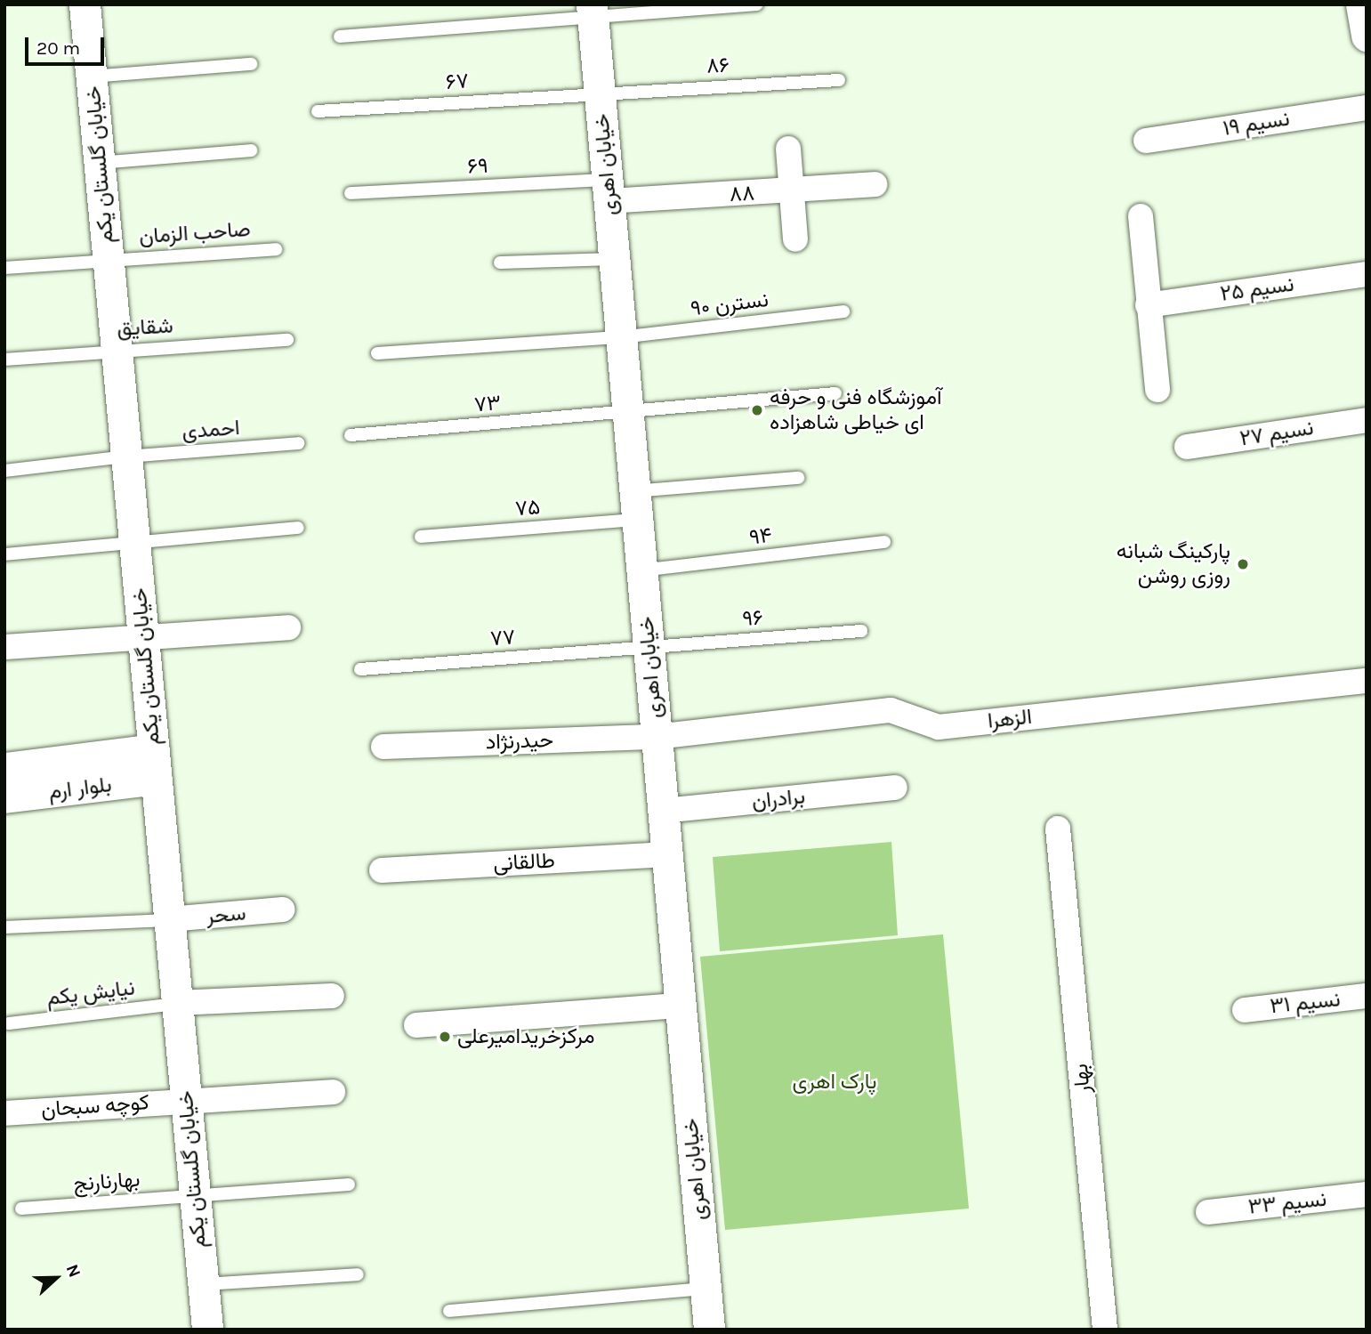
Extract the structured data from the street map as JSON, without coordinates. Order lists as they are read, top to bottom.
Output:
{
  "streets": {
    "street": [
      "نسیم ۱۹",
      "خیابان گلستان یکم",
      "خیابان اهری",
      "۸۸",
      "نسیم ۲۵",
      "نسیم ۲۷",
      "الزهرا",
      "حیدرنژاد",
      "بلوار ارم",
      "برادران",
      "طالقانی",
      "سحر",
      "نسیم ۳۱",
      "بهار",
      "کوچه سبحان",
      "نسیم ۳۳"
    ],
    "lane": [
      "۸۶",
      "۶۷",
      "۶۹",
      "صاحب الزمان",
      "نسترن ۹۰",
      "شقایق",
      "۷۳",
      "احمدی",
      "۷۵",
      "۹۴",
      "۹۶",
      "۷۷",
      "نیایش یکم",
      "بهارنارنج"
    ]
  },
  "crossings": [
    ["۸۶", "۶۷"],
    ["۸۶", "خیابان اهری"],
    ["۶۷", "خیابان اهری"],
    ["خیابان گلستان یکم", "صاحب الزمان"],
    ["خیابان گلستان یکم", "شقایق"],
    ["خیابان گلستان یکم", "احمدی"],
    ["خیابان گلستان یکم", "بلوار ارم"],
    ["خیابان گلستان یکم", "سحر"],
    ["خیابان گلستان یکم", "نیایش یکم"],
    ["خیابان گلستان یکم", "کوچه سبحان"],
    ["خیابان گلستان یکم", "بهارنارنج"],
    ["خیابان اهری", "۶۹"],
    ["خیابان اهری", "۸۸"],
    ["خیابان اهری", "نسترن ۹۰"],
    ["خیابان اهری", "۷۳"],
    ["خیابان اهری", "۷۵"],
    ["خیابان اهری", "۹۴"],
    ["خیابان اهری", "۹۶"],
    ["خیابان اهری", "۷۷"],
    ["خیابان اهری", "الزهرا"],
    ["خیابان اهری", "حیدرنژاد"],
    ["خیابان اهری", "برادران"],
    ["خیابان اهری", "طالقانی"],
    ["۶۹", "۸۸"],
    ["۹۶", "۷۷"],
    ["الزهرا", "حیدرنژاد"]
  ],
  "parks": ["پارک اهری"],
  "places": ["آموزشگاه فنی و حرفه ای خیاطی شاهزاده", "پارکینگ شبانه روزی روشن", "مرکزخریدامیرعلی"],
  "scale_bar": "20 m",
  "north": "right"
}
